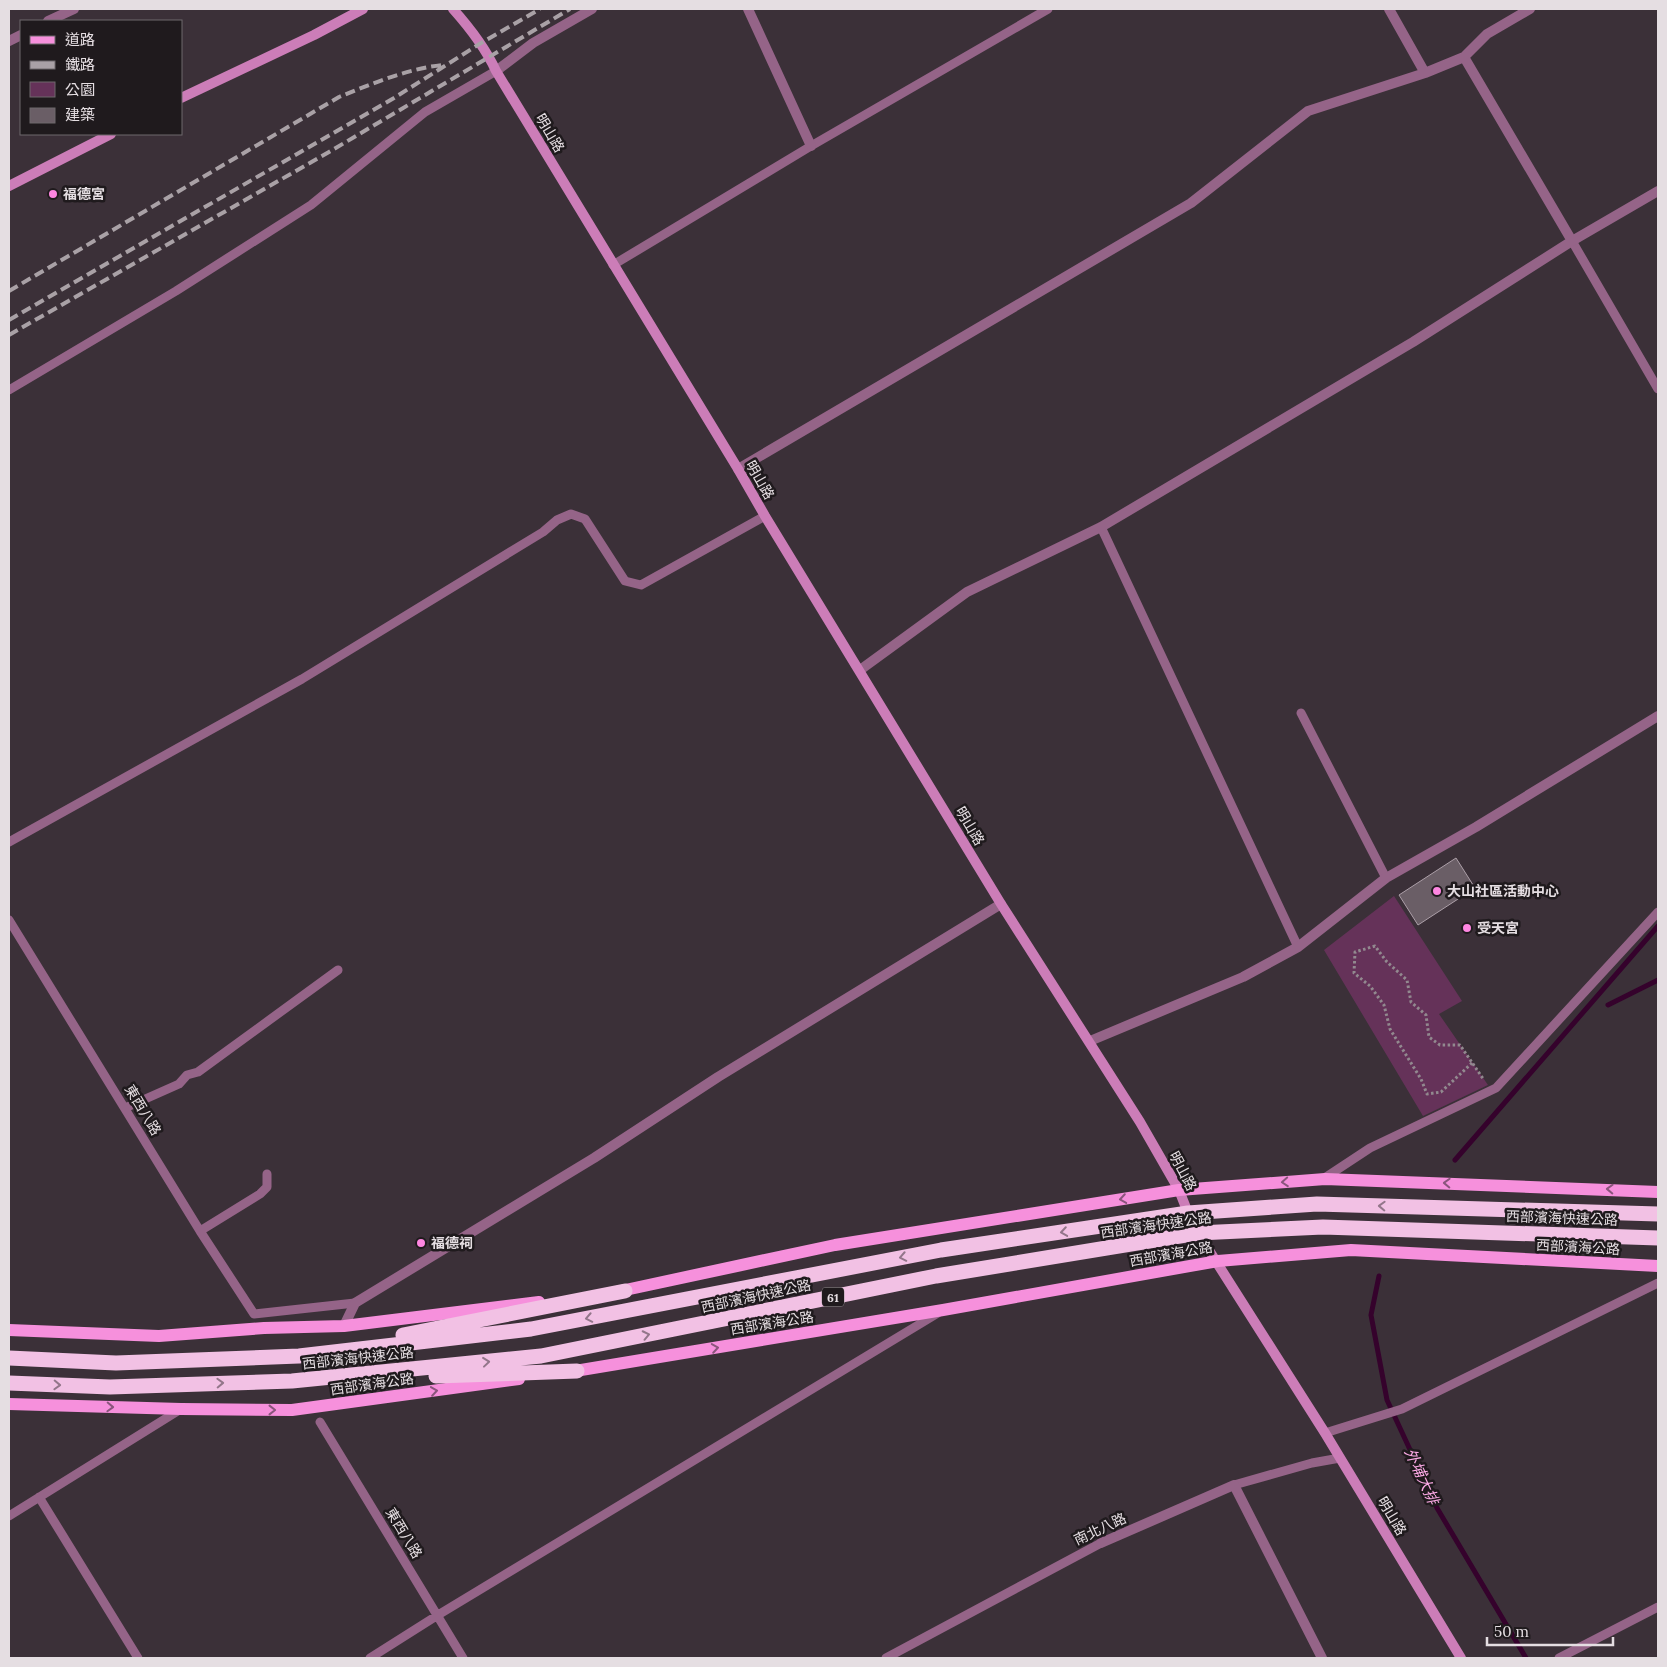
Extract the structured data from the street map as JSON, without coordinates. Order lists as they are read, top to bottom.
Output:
{
  "streets": {
    "highway": ["西部濱海快速公路", "61"],
    "main road": ["西部濱海公路"],
    "street": ["明山路", "南北八路"],
    "lane": ["東西八路"]
  },
  "crossings": [
    ["明山路", "西部濱海快速公路"],
    ["明山路", "西部濱海公路"],
    ["明山路", "南北八路"]
  ],
  "water": ["外埔大排"],
  "places": [
    "福德宮",
    "大山社區活動中心",
    "受天宮",
    "福德祠"
  ],
  "legend": [
    "道路",
    "鐵路",
    "公園",
    "建築"
  ],
  "scale_bar": "50 m"
}
